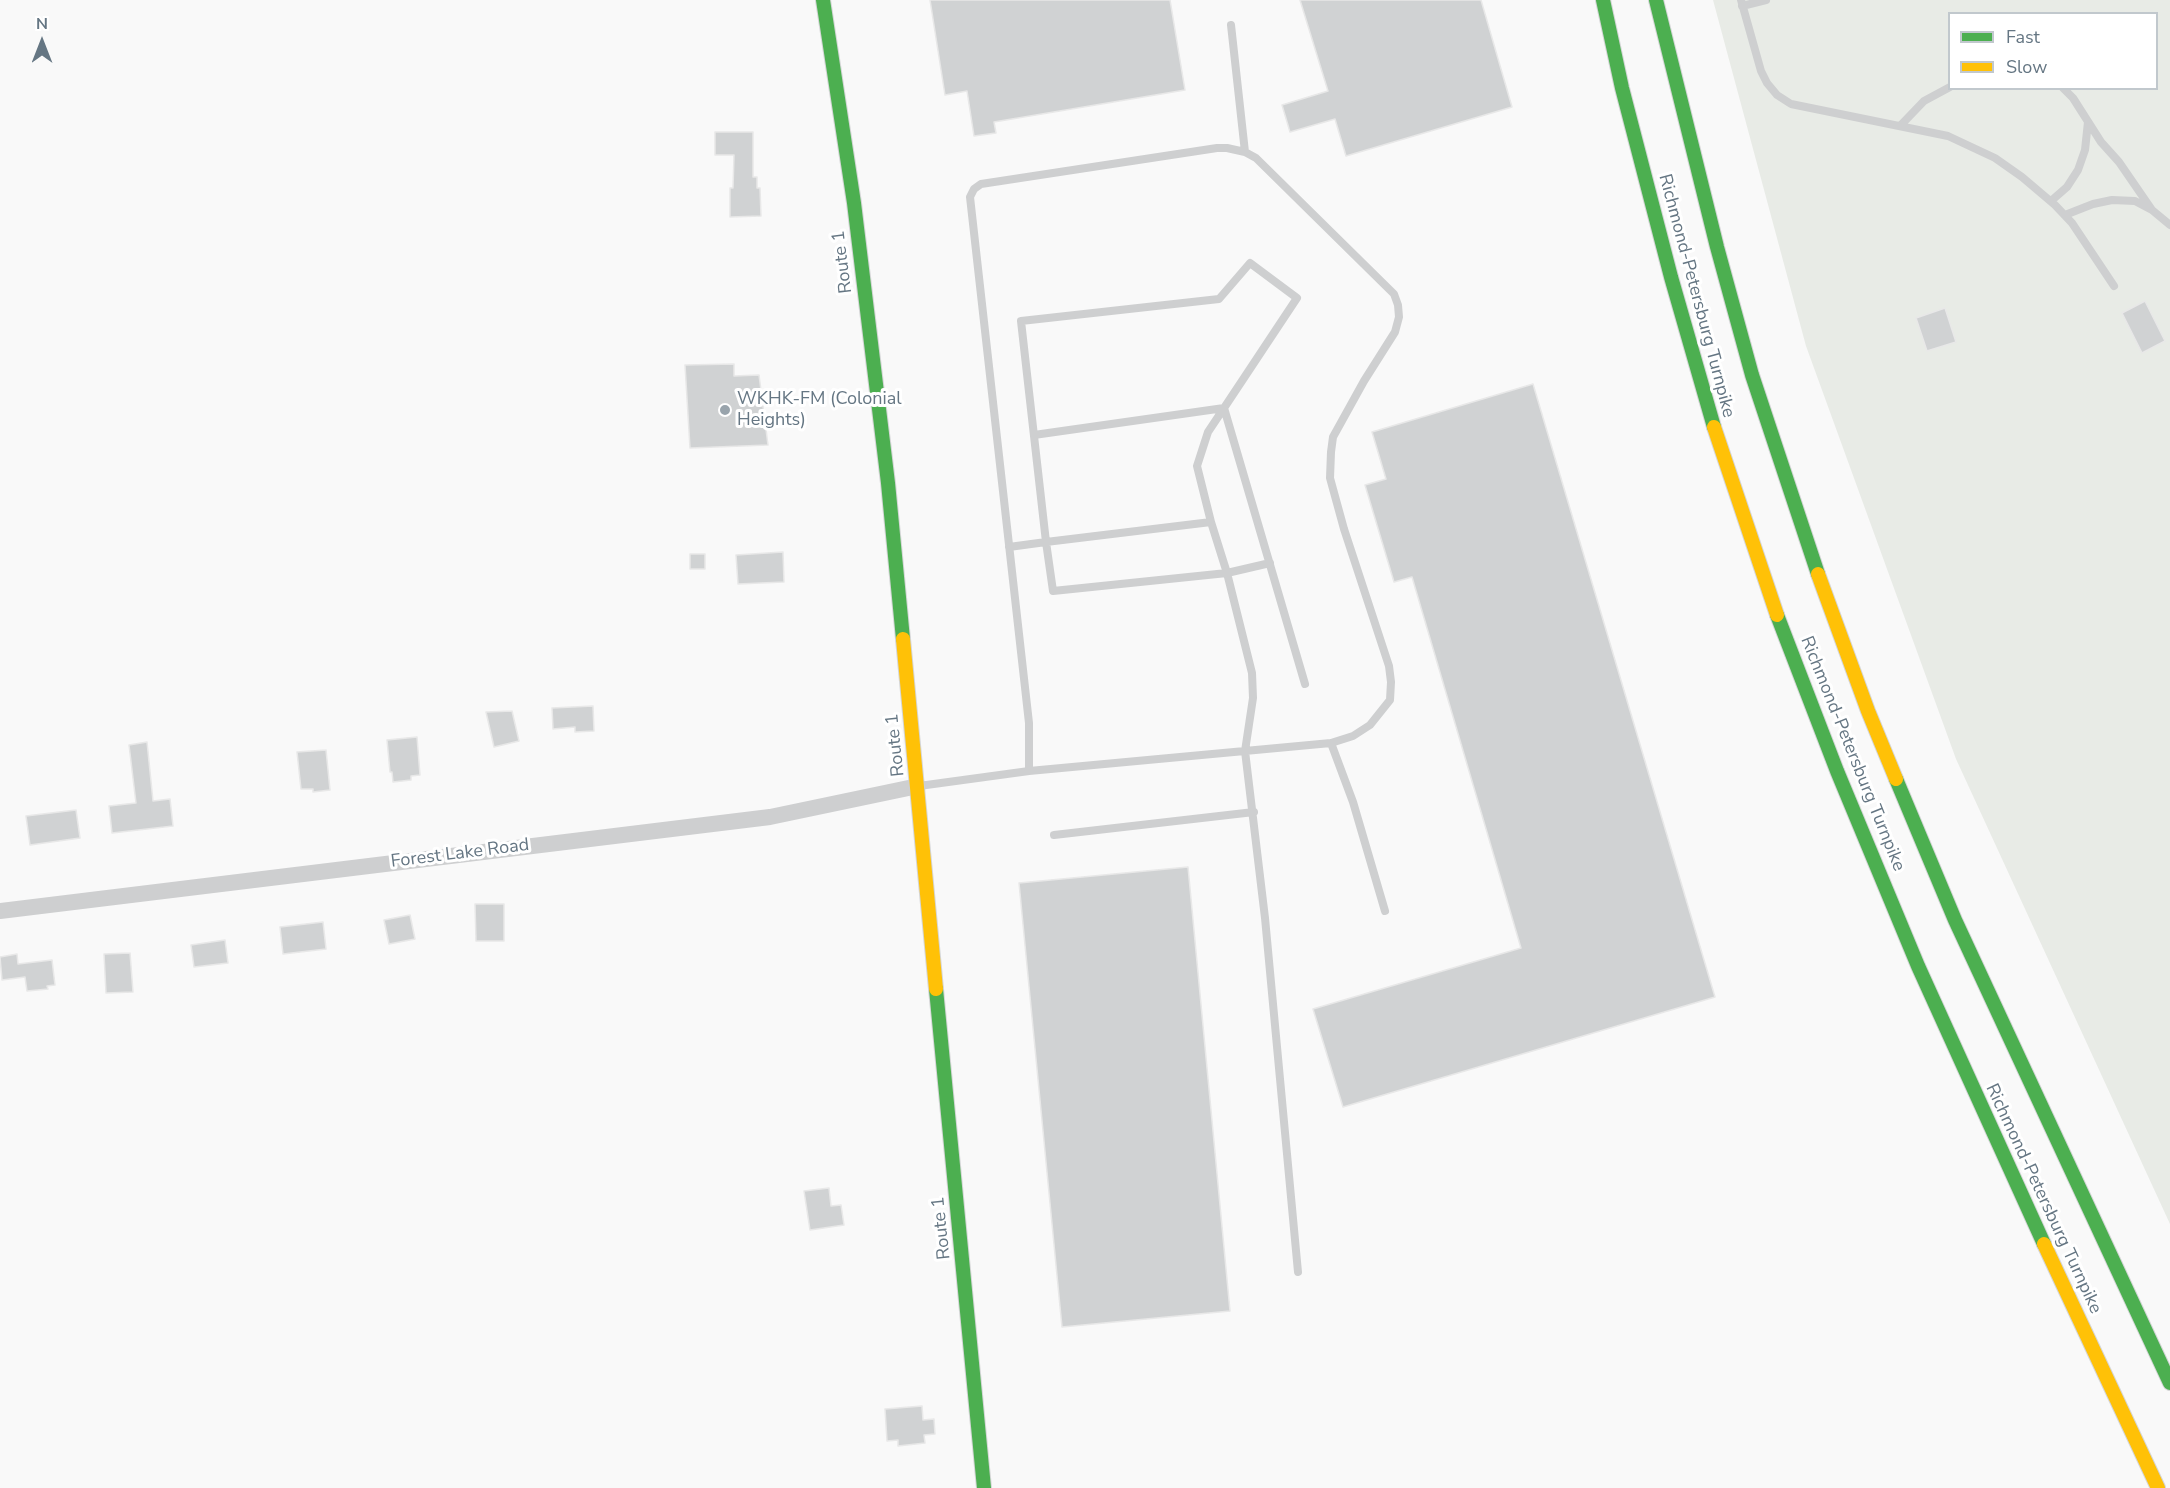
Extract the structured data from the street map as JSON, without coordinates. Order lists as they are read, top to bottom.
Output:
{
  "streets": {
    "main road": ["Route 1", "Richmond-Petersburg Turnpike"],
    "street": ["Forest Lake Road"]
  },
  "crossings": [
    ["Route 1", "Forest Lake Road"]
  ],
  "places": ["WKHK-FM (Colonial Heights)"],
  "legend": ["Fast", "Slow"],
  "north": "top"
}
